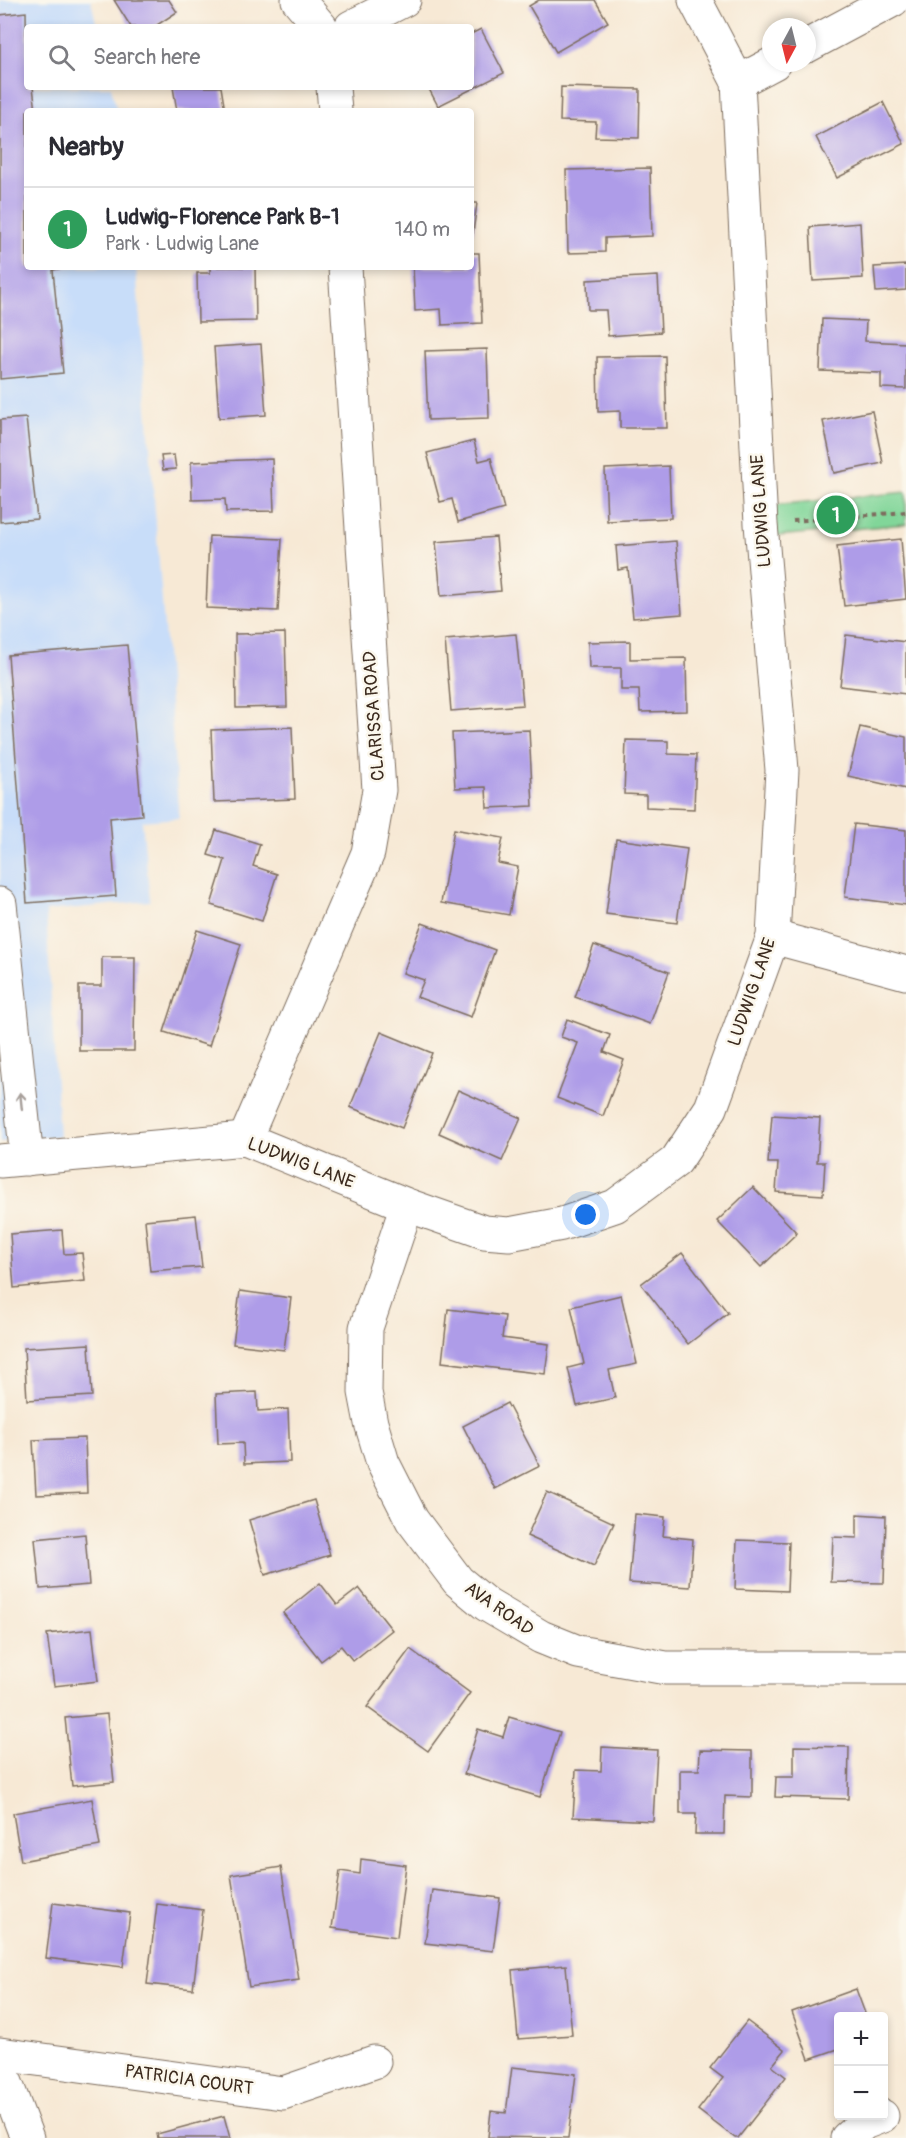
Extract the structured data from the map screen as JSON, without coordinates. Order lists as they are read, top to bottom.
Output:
{
  "streets": {
    "street": [
      "LUDWIG LANE",
      "CLARISSA ROAD",
      "AVA ROAD",
      "PATRICIA COURT"
    ]
  },
  "crossings": [
    ["LUDWIG LANE", "CLARISSA ROAD"],
    ["LUDWIG LANE", "AVA ROAD"]
  ],
  "north": "bottom",
  "page": {
    "search": "Search here",
    "heading": "Nearby",
    "list": [
      {
        "mark": "1",
        "name": "Ludwig-Florence Park B-1",
        "note": "Park · Ludwig Lane",
        "value": "140 m"
      }
    ],
    "pins": "1",
    "map_buttons": ["+", "−"]
  }
}
